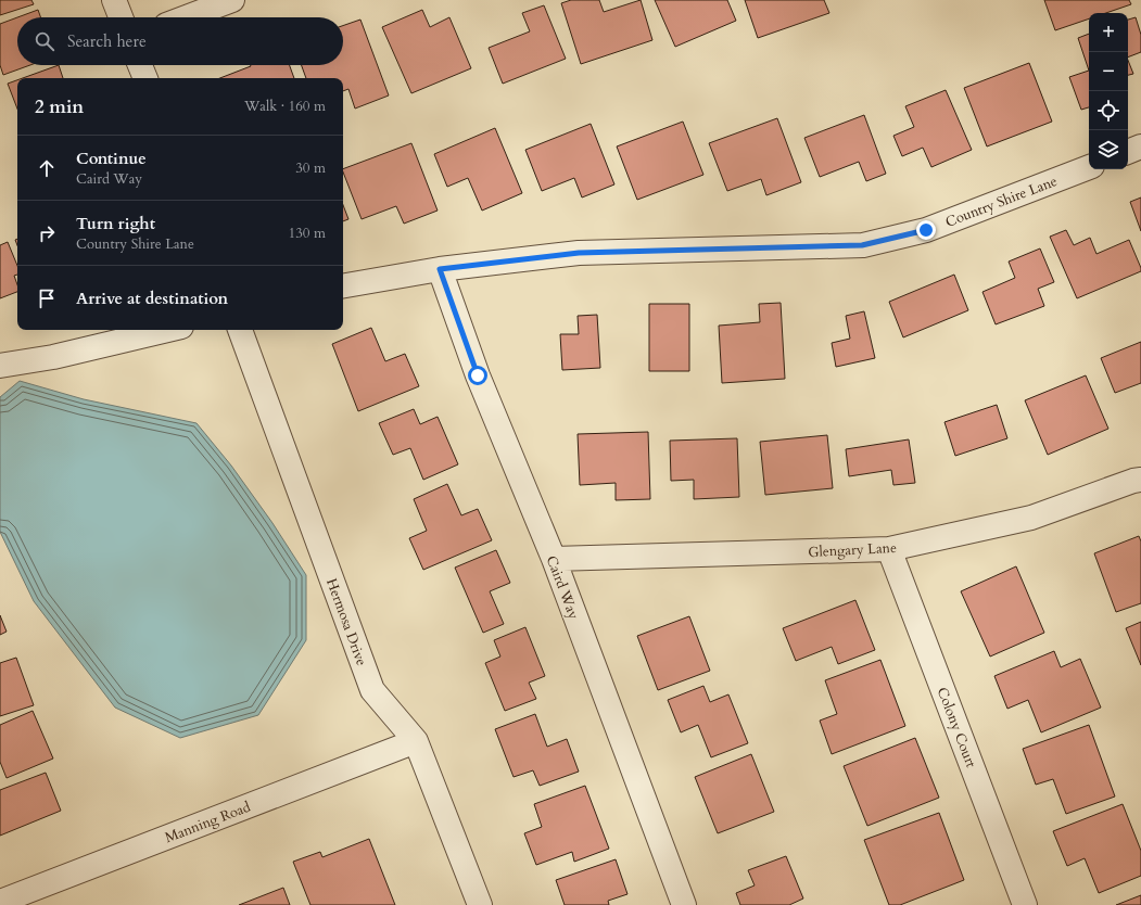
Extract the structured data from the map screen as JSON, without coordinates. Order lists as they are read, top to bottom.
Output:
{
  "streets": {
    "street": [
      "Country Shire Lane",
      "Glengary Lane",
      "Caird Way",
      "Hermosa Drive",
      "Colony Court",
      "Manning Road"
    ]
  },
  "crossings": [
    ["Country Shire Lane", "Caird Way"],
    ["Glengary Lane", "Caird Way"],
    ["Glengary Lane", "Colony Court"],
    ["Hermosa Drive", "Manning Road"]
  ],
  "page": {
    "map_buttons": ["+", "−"],
    "search": "Search here",
    "heading": ["2 min", "Walk · 160 m"],
    "list": [
      ["Continue", "Caird Way", "30 m"],
      ["Turn right", "Country Shire Lane", "130 m"],
      "Arrive at destination"
    ]
  }
}
